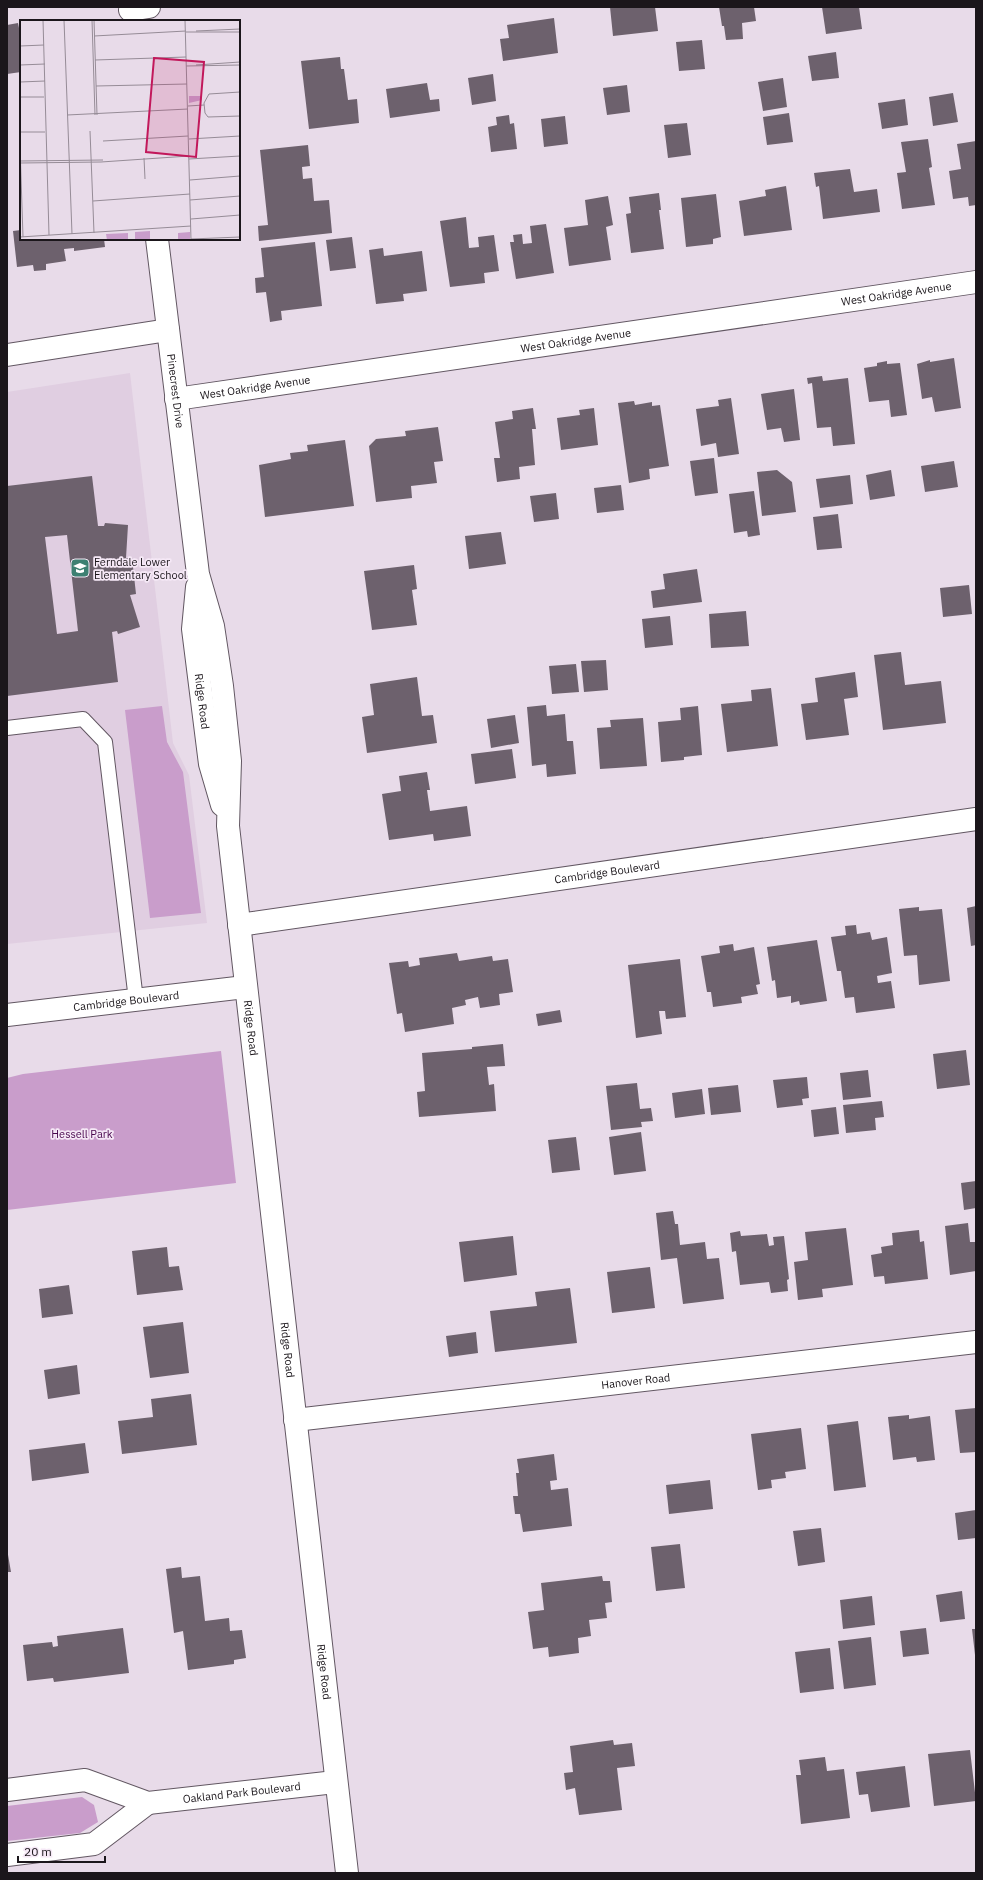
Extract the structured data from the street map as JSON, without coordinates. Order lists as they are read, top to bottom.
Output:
{
  "streets": {
    "street": [
      "West Oakridge Avenue",
      "Pinecrest Drive",
      "Ridge Road",
      "Cambridge Boulevard",
      "Hanover Road",
      "Oakland Park Boulevard"
    ]
  },
  "crossings": [
    ["West Oakridge Avenue", "Pinecrest Drive"],
    ["Pinecrest Drive", "Ridge Road"],
    ["Ridge Road", "Cambridge Boulevard"],
    ["Ridge Road", "Hanover Road"],
    ["Ridge Road", "Oakland Park Boulevard"]
  ],
  "parks": ["Hessell Park"],
  "places": {
    "school or university": ["Ferndale Lower Elementary School"]
  },
  "scale_bar": "20 m"
}
